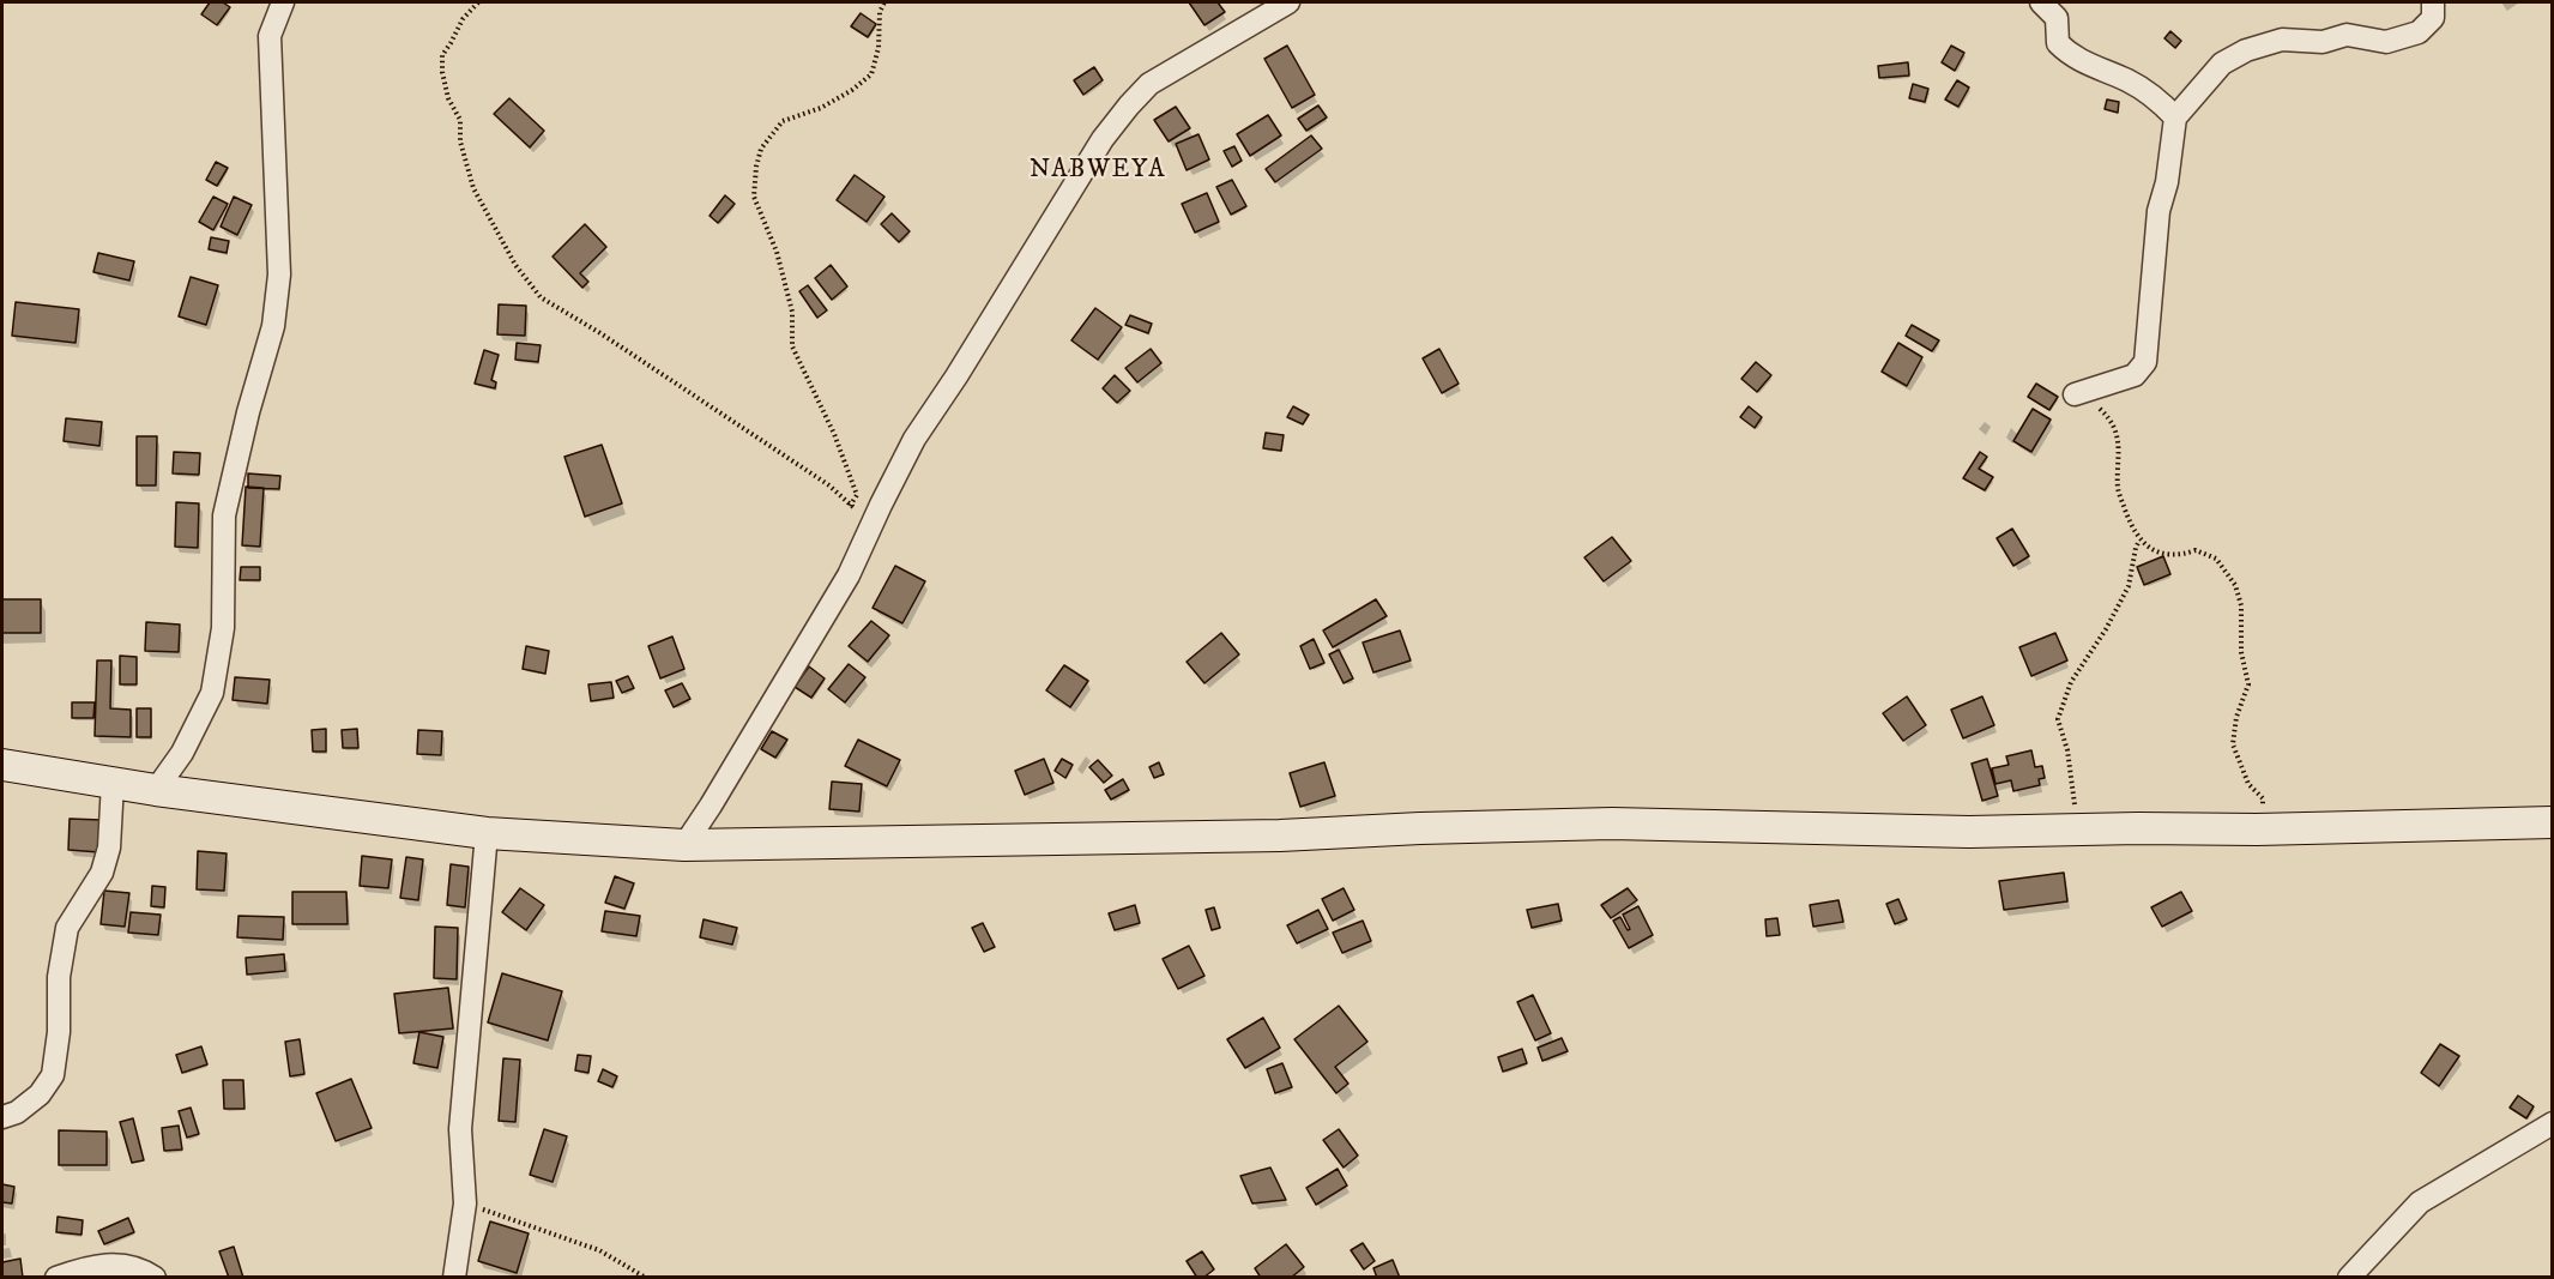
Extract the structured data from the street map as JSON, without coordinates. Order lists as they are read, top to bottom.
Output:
{
  "districts": ["NABWEYA"]
}
